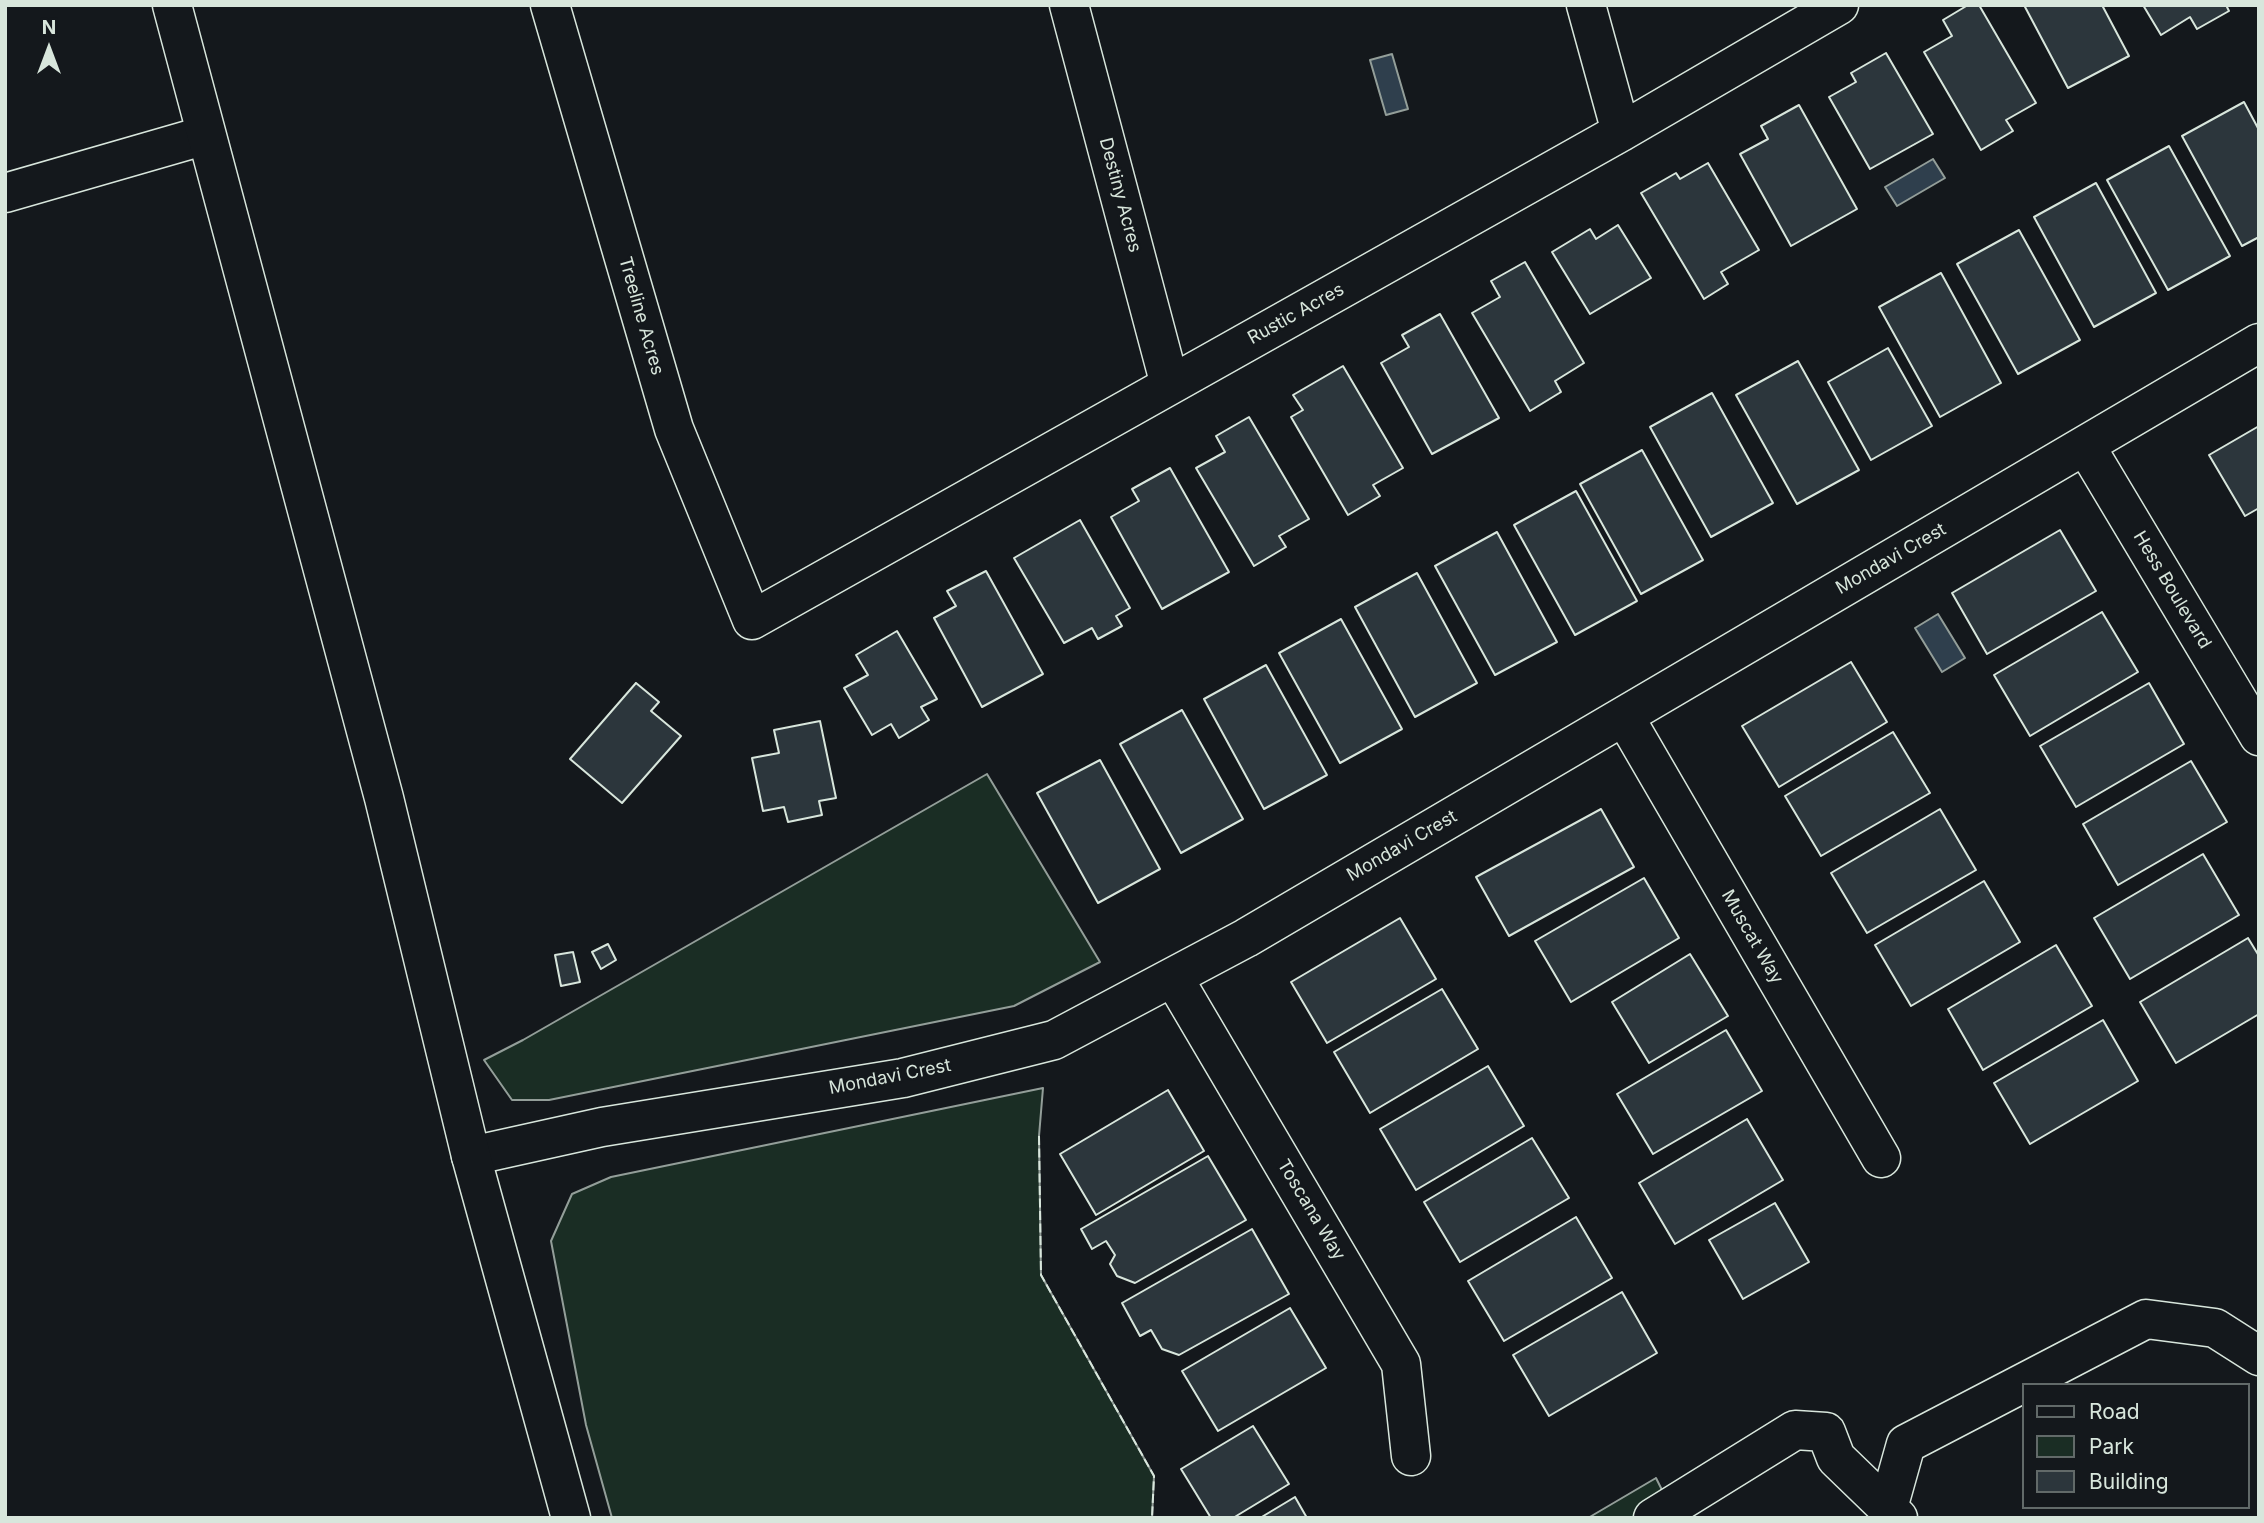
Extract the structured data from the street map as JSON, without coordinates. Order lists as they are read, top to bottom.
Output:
{
  "streets": {
    "street": [
      "Destiny Acres",
      "Rustic Acres",
      "Treeline Acres",
      "Mondavi Crest",
      "Hess Boulevard",
      "Muscat Way",
      "Toscana Way"
    ]
  },
  "crossings": [
    ["Destiny Acres", "Rustic Acres"],
    ["Rustic Acres", "Treeline Acres"],
    ["Mondavi Crest", "Hess Boulevard"],
    ["Mondavi Crest", "Muscat Way"],
    ["Mondavi Crest", "Toscana Way"]
  ],
  "legend": ["Road", "Park", "Building"],
  "north": "top"
}
